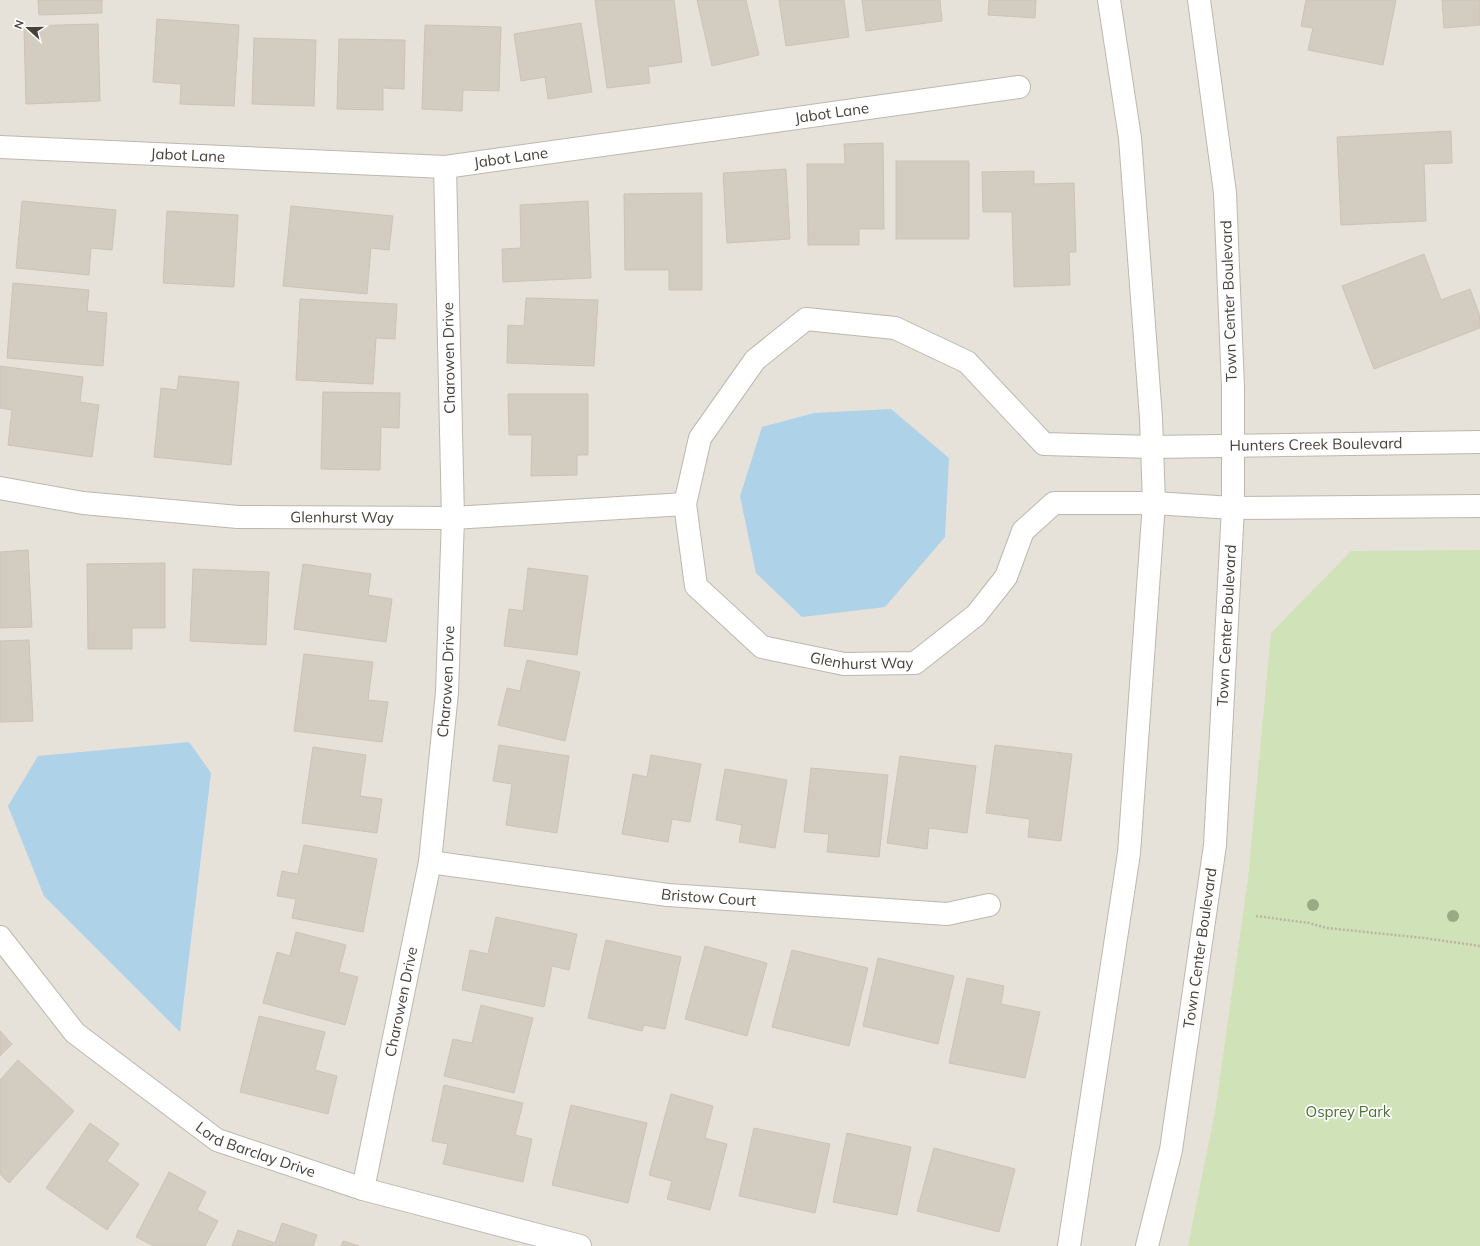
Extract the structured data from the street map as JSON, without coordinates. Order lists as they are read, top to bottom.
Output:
{
  "streets": {
    "street": [
      "Jabot Lane",
      "Town Center Boulevard",
      "Charowen Drive",
      "Hunters Creek Boulevard",
      "Glenhurst Way",
      "Bristow Court",
      "Lord Barclay Drive"
    ]
  },
  "crossings": [
    ["Jabot Lane", "Charowen Drive"],
    ["Town Center Boulevard", "Hunters Creek Boulevard"],
    ["Charowen Drive", "Glenhurst Way"],
    ["Charowen Drive", "Bristow Court"],
    ["Charowen Drive", "Lord Barclay Drive"],
    ["Hunters Creek Boulevard", "Glenhurst Way"]
  ],
  "parks": ["Osprey Park"],
  "north": "left"
}
